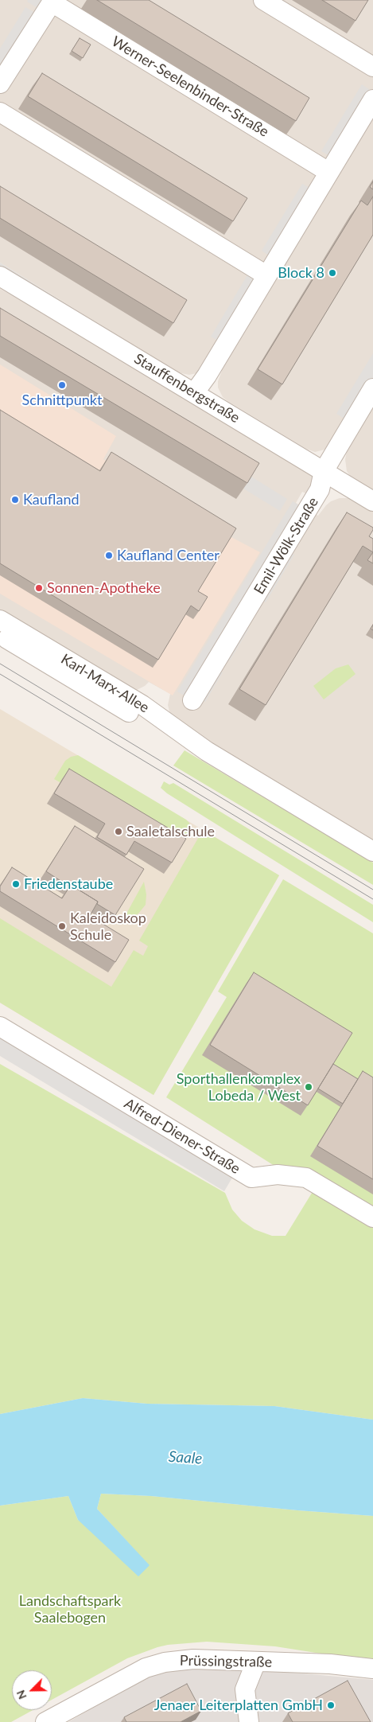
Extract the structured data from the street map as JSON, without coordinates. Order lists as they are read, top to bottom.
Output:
{
  "streets": {
    "street": [
      "Werner-Seelenbinder-Straße",
      "Stauffenbergstraße",
      "Emil-Wölk-Straße",
      "Karl-Marx-Allee",
      "Alfred-Diener-Straße",
      "Prüssingstraße"
    ]
  },
  "crossings": [
    ["Stauffenbergstraße", "Emil-Wölk-Straße"]
  ],
  "water": ["Saale"],
  "parks": ["Landschaftspark Saalebogen"],
  "places": [
    "Block 8",
    "Schnittpunkt",
    "Kaufland",
    "Kaufland Center",
    "Sonnen-Apotheke",
    "Saaletalschule",
    "Friedenstaube",
    "Kaleidoskop Schule",
    "Sporthallenkomplex Lobeda / West",
    "Jenaer Leiterplatten GmbH"
  ],
  "north": "bottom left"
}
